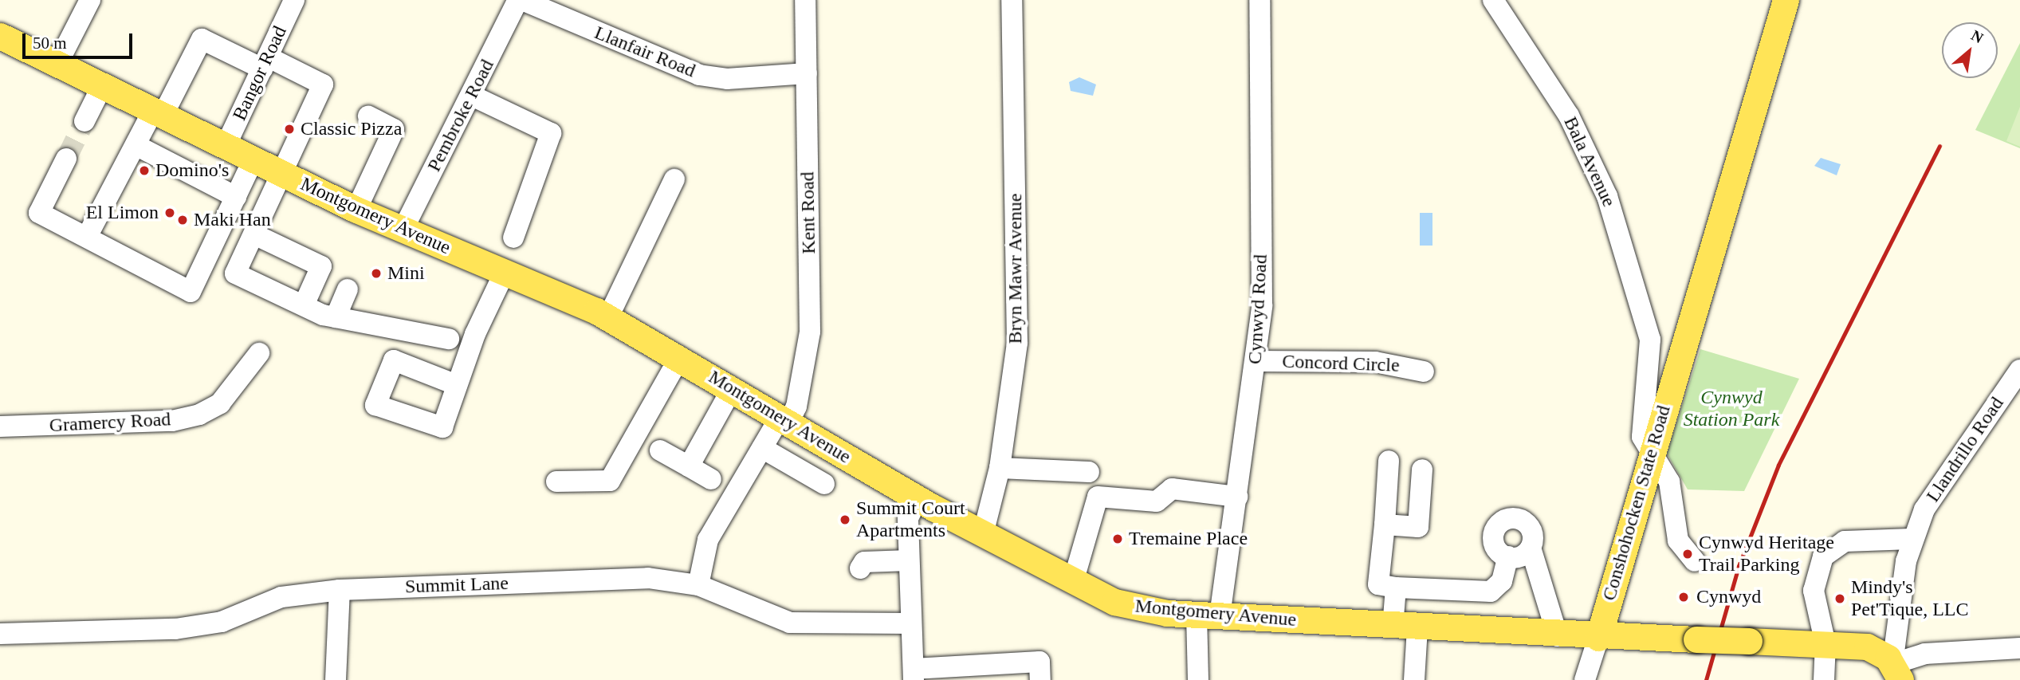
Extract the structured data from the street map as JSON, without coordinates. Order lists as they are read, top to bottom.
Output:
{
  "streets": {
    "main road": ["Montgomery Avenue", "Conshohocken State Road"],
    "street": [
      "Llanfair Road",
      "Bangor Road",
      "Pembroke Road",
      "Bala Avenue",
      "Kent Road",
      "Bryn Mawr Avenue",
      "Cynwyd Road",
      "Concord Circle",
      "Gramercy Road",
      "Llandrillo Road",
      "Summit Lane"
    ]
  },
  "crossings": [
    ["Llanfair Road", "Pembroke Road"],
    ["Llanfair Road", "Kent Road"],
    ["Bangor Road", "Montgomery Avenue"],
    ["Pembroke Road", "Montgomery Avenue"],
    ["Bala Avenue", "Conshohocken State Road"],
    ["Kent Road", "Montgomery Avenue"],
    ["Kent Road", "Summit Lane"],
    ["Montgomery Avenue", "Bryn Mawr Avenue"],
    ["Montgomery Avenue", "Cynwyd Road"],
    ["Montgomery Avenue", "Conshohocken State Road"],
    ["Cynwyd Road", "Concord Circle"]
  ],
  "parks": ["Cynwyd Station Park"],
  "places": [
    "Classic Pizza",
    "Domino's",
    "El Limon",
    "Maki Han",
    "Mini",
    "Summit Court Apartments",
    "Tremaine Place",
    "Cynwyd Heritage Trail Parking",
    "Cynwyd",
    "Mindy's Pet'Tique, LLC"
  ],
  "scale_bar": "50 m",
  "north": "top right"
}
